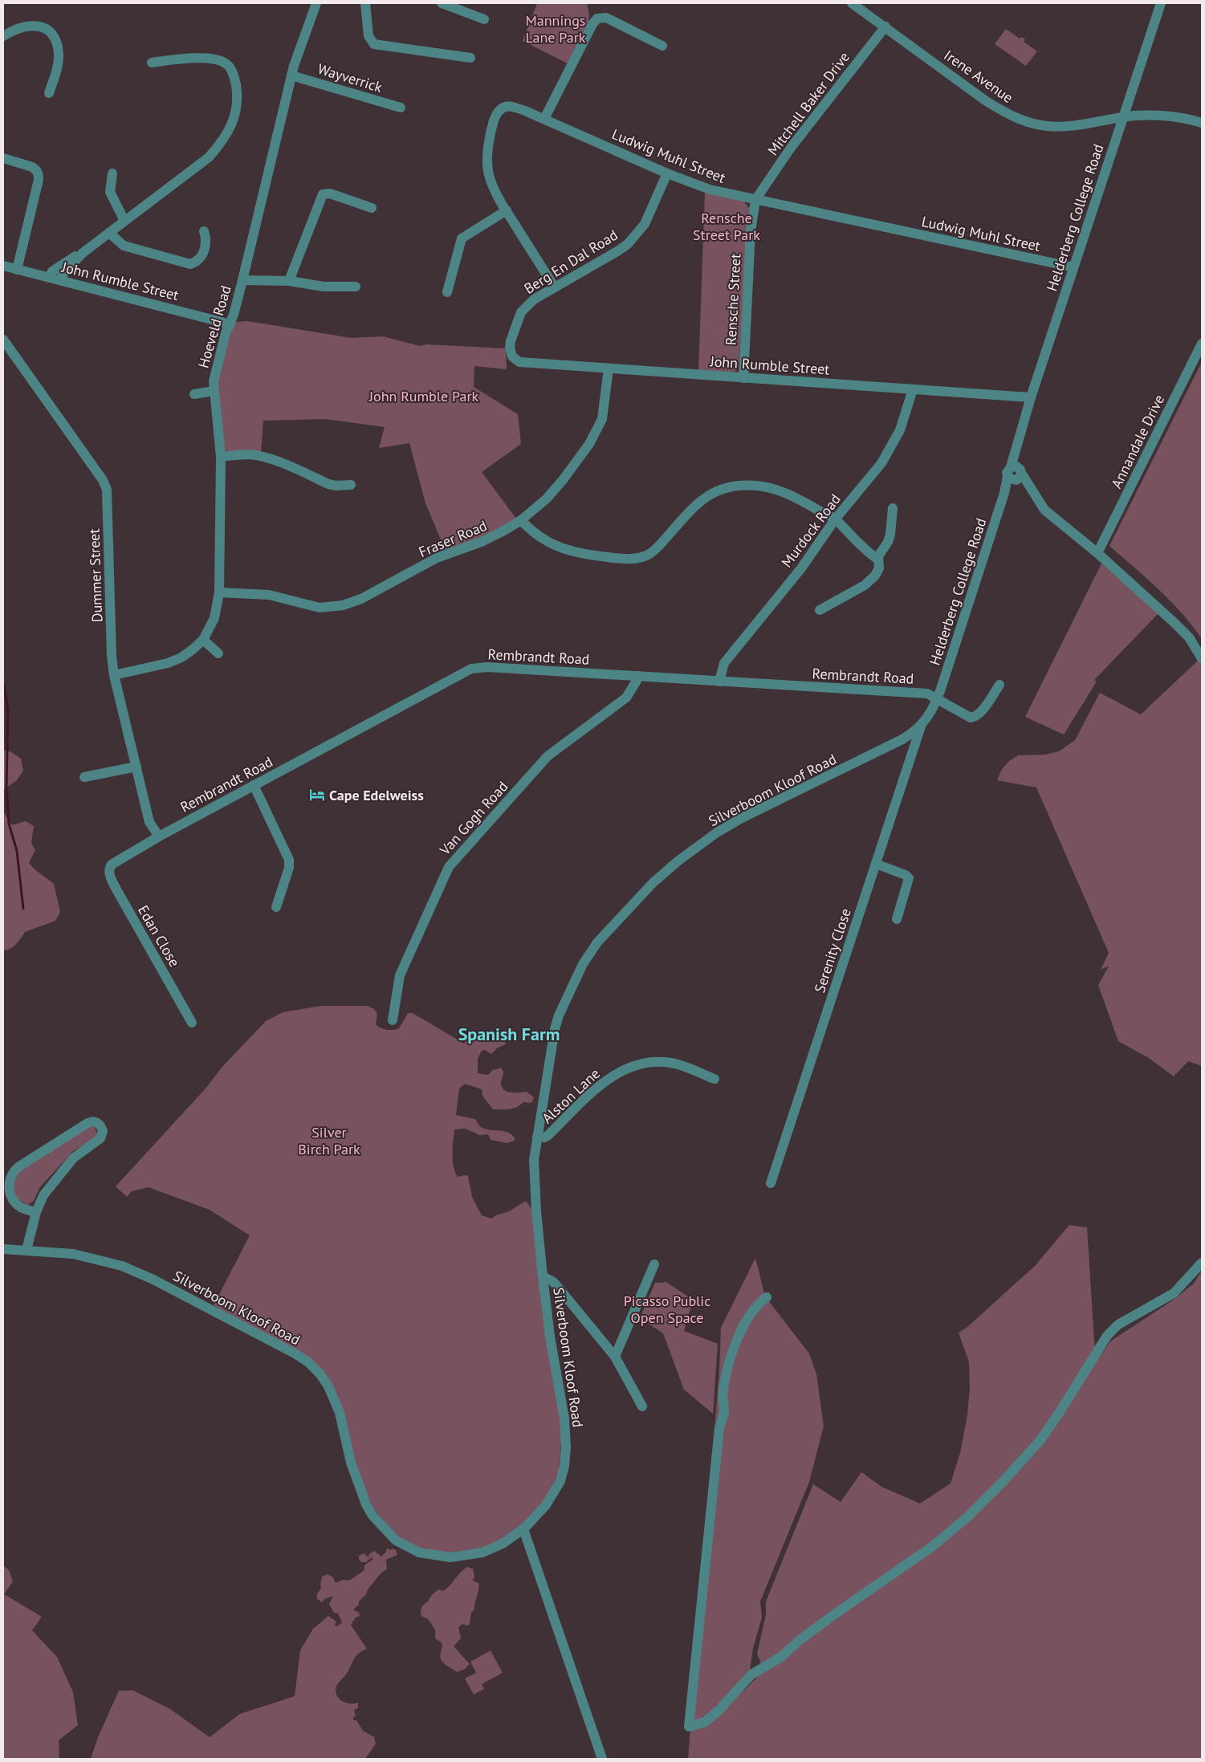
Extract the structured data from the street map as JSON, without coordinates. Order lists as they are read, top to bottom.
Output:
{
  "streets": {
    "street": [
      "Irene Avenue",
      "Wayverrick",
      "Mitchell Baker Drive",
      "Ludwig Muhl Street",
      "Helderberg College Road",
      "Berg En Dal Road",
      "John Rumble Street",
      "Rensche Street",
      "Hoeveld Road",
      "Annandale Drive",
      "Murdock Road",
      "Fraser Road",
      "Dummer Street",
      "Rembrandt Road",
      "Silverboom Kloof Road",
      "Van Gogh Road",
      "Edan Close",
      "Serenity Close",
      "Alston Lane"
    ]
  },
  "crossings": [
    ["Irene Avenue", "Mitchell Baker Drive"],
    ["Irene Avenue", "Helderberg College Road"],
    ["Wayverrick", "Hoeveld Road"],
    ["Mitchell Baker Drive", "Ludwig Muhl Street"],
    ["Mitchell Baker Drive", "Rensche Street"],
    ["Ludwig Muhl Street", "Helderberg College Road"],
    ["Ludwig Muhl Street", "Berg En Dal Road"],
    ["Ludwig Muhl Street", "Rensche Street"],
    ["Helderberg College Road", "John Rumble Street"],
    ["Helderberg College Road", "Rembrandt Road"],
    ["Helderberg College Road", "Silverboom Kloof Road"],
    ["Berg En Dal Road", "John Rumble Street"],
    ["John Rumble Street", "Rensche Street"],
    ["John Rumble Street", "Hoeveld Road"],
    ["John Rumble Street", "Murdock Road"],
    ["John Rumble Street", "Fraser Road"],
    ["Hoeveld Road", "Fraser Road"],
    ["Hoeveld Road", "Dummer Street"],
    ["Murdock Road", "Rembrandt Road"],
    ["Dummer Street", "Rembrandt Road"],
    ["Rembrandt Road", "Silverboom Kloof Road"],
    ["Rembrandt Road", "Van Gogh Road"],
    ["Rembrandt Road", "Edan Close"],
    ["Silverboom Kloof Road", "Serenity Close"],
    ["Silverboom Kloof Road", "Alston Lane"]
  ],
  "districts": ["Spanish Farm"],
  "parks": [
    "Mannings Lane Park",
    "Rensche Street Park",
    "John Rumble Park",
    "Silver Birch Park",
    "Picasso Public Open Space"
  ],
  "places": {
    "hotel": ["Cape Edelweiss"]
  }
}
